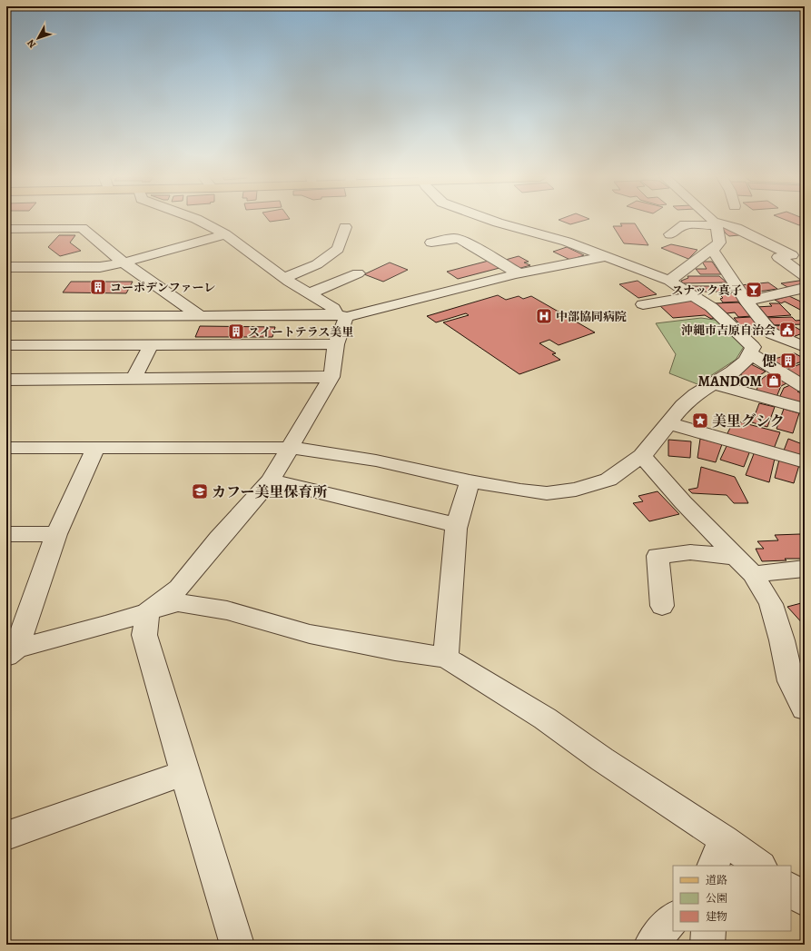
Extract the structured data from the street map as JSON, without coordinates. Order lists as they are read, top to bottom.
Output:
{
  "places": {
    "building": ["コーポデンファーレ", "スイートテラス美里", "偲"],
    "bar": ["スナック真子"],
    "hospital": ["中部協同病院"],
    "public building": ["沖縄市吉原自治会"],
    "shop": ["MANDOM"],
    "place": ["美里グシク"],
    "school or university": ["カフー美里保育所"]
  },
  "legend": ["道路", "公園", "建物"],
  "north": "bottom left"
}
